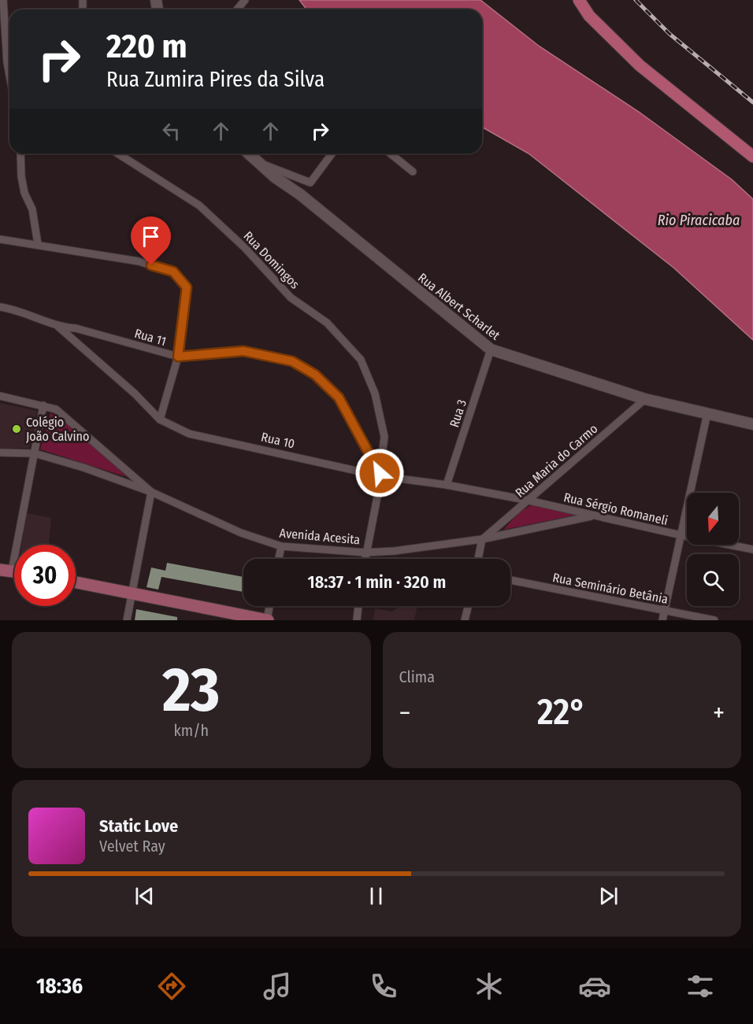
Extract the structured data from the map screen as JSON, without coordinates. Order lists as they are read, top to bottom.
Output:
{
  "streets": {
    "main road": ["Rua Albert Scharlet"],
    "street": [
      "Rua Domingos",
      "Rua 11",
      "Rua 3",
      "Rua 10",
      "Rua Maria do Carmo",
      "Rua Sérgio Romaneli",
      "Avenida Acesita",
      "Rua Seminário Betânia"
    ]
  },
  "crossings": [
    ["Rua Domingos", "Rua 11"],
    ["Rua Domingos", "Rua 10"],
    ["Rua Domingos", "Avenida Acesita"],
    ["Rua Albert Scharlet", "Rua 3"],
    ["Rua Albert Scharlet", "Rua Maria do Carmo"],
    ["Rua 11", "Rua 10"],
    ["Rua 3", "Rua 10"],
    ["Rua 10", "Rua Maria do Carmo"],
    ["Rua 10", "Rua Sérgio Romaneli"],
    ["Rua Maria do Carmo", "Rua Sérgio Romaneli"],
    ["Rua Maria do Carmo", "Avenida Acesita"],
    ["Rua Sérgio Romaneli", "Avenida Acesita"]
  ],
  "water": ["Rio Piracicaba"],
  "places": ["Colégio João Calvino"],
  "north": "bottom",
  "page": {
    "turn": ["220 m", "Rua Zumira Pires da Silva"],
    "limit": "30",
    "trip": "18:37 · 1 min · 320 m",
    "tile": [
      ["23", "km/h"],
      "Clima"
    ],
    "heat": ["−", "22°", "+"],
    "song": ["Static Love", "Velvet Ray"],
    "tabs": "18:36"
  }
}
